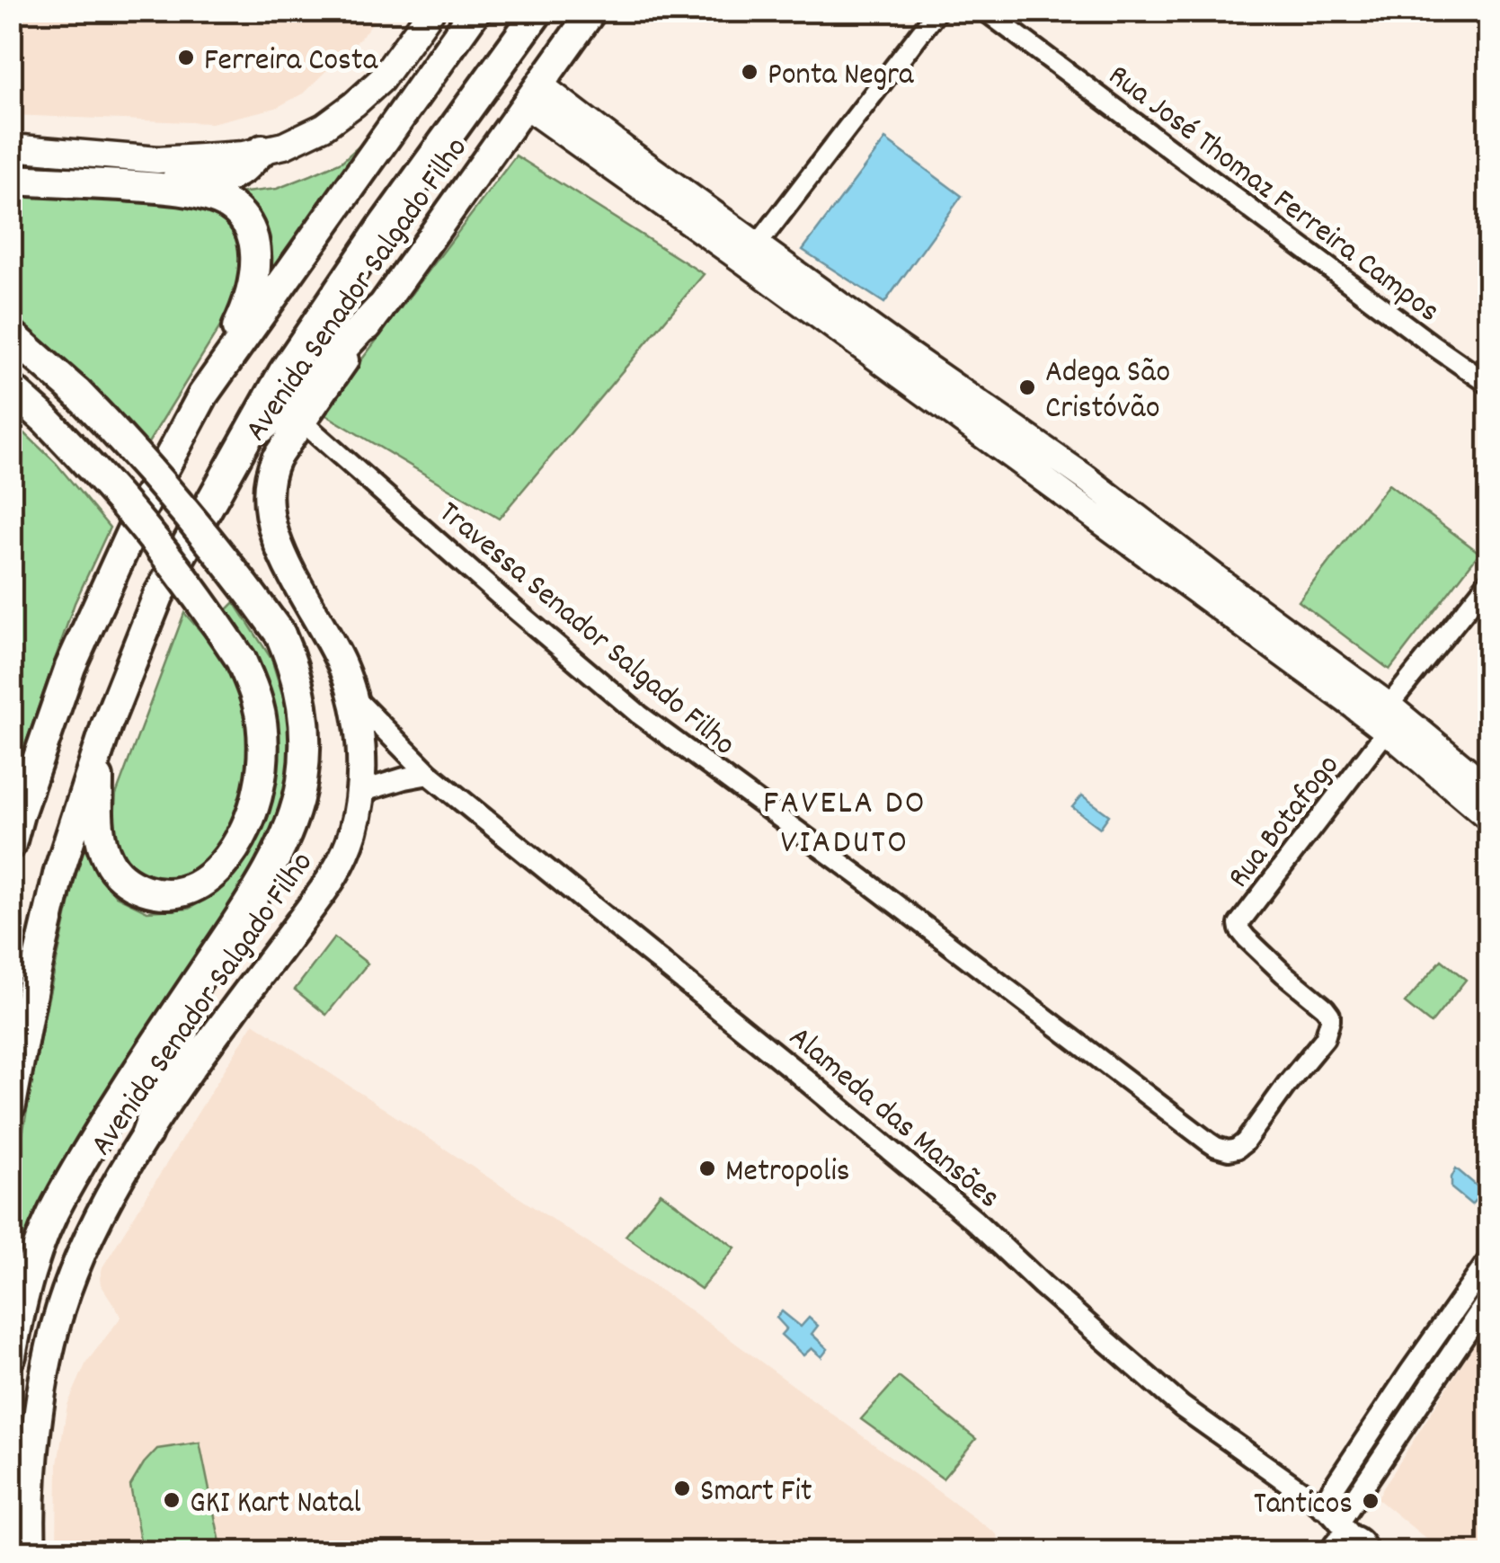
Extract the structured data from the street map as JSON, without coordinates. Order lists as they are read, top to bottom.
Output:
{
  "streets": {
    "highway": ["Avenida Senador Salgado Filho"],
    "street": [
      "Rua José Thomaz Ferreira Campos",
      "Travessa Senador Salgado Filho",
      "Rua Botafogo",
      "Alameda das Mansões"
    ]
  },
  "crossings": [
    ["Avenida Senador Salgado Filho", "Travessa Senador Salgado Filho"],
    ["Avenida Senador Salgado Filho", "Alameda das Mansões"],
    ["Travessa Senador Salgado Filho", "Rua Botafogo"]
  ],
  "districts": ["FAVELA DO VIADUTO"],
  "places": [
    "Ferreira Costa",
    "Ponta Negra",
    "Adega São Cristóvão",
    "Metropolis",
    "Smart Fit",
    "GKI Kart Natal",
    "Tanticos"
  ]
}
